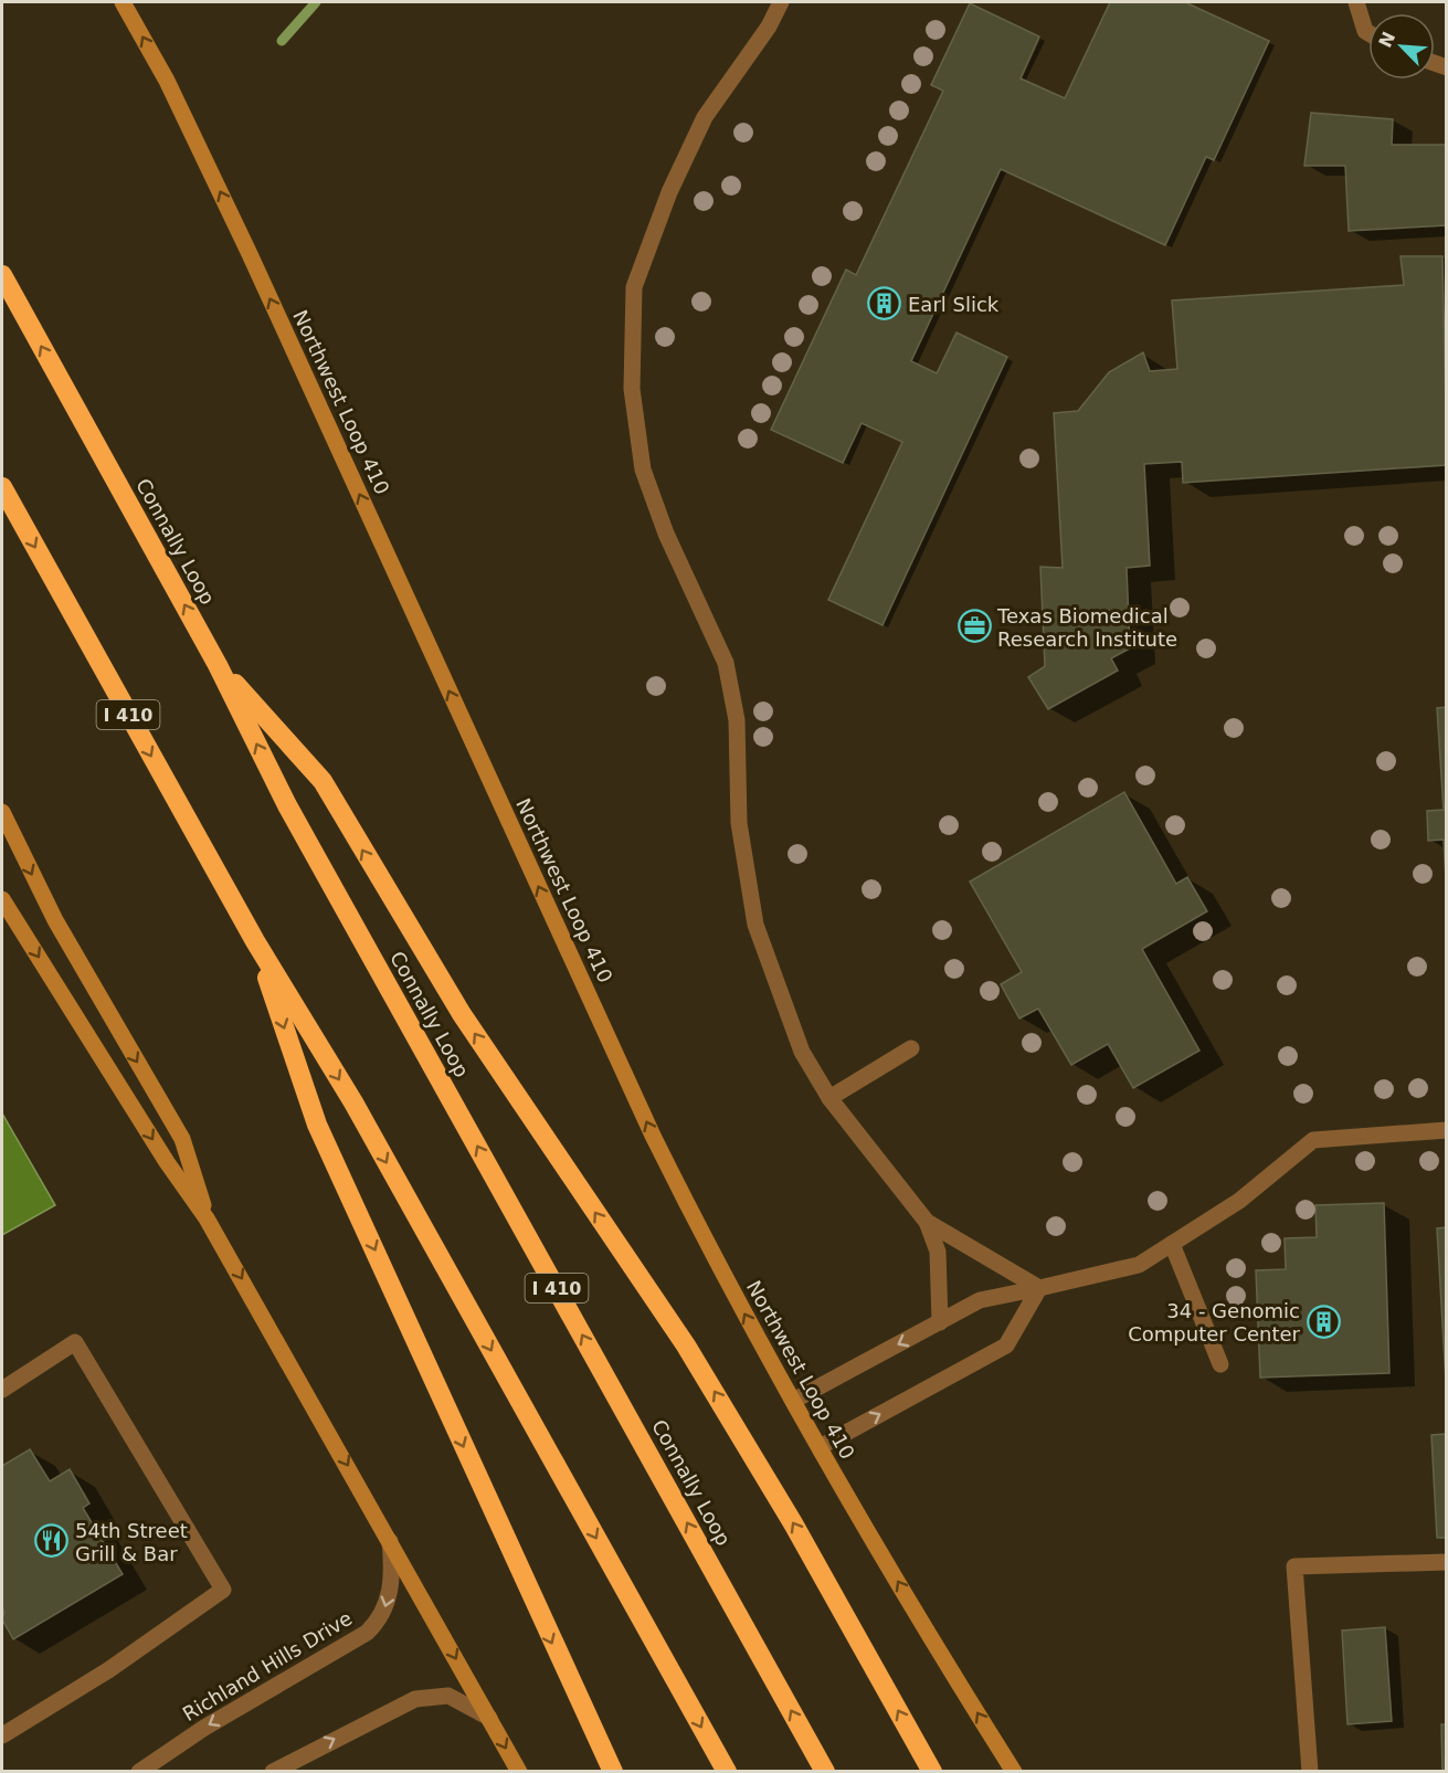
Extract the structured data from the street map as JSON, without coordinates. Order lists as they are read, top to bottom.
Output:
{
  "streets": {
    "highway": ["Connally Loop", "I 410"],
    "main road": ["Northwest Loop 410"],
    "street": ["Richland Hills Drive"]
  },
  "one_way": ["Northwest Loop 410", "Richland Hills Drive"],
  "places": {
    "building": ["Earl Slick", "34 - Genomic Computer Center"],
    "office": ["Texas Biomedical Research Institute"],
    "restaurant": ["54th Street Grill & Bar"]
  },
  "north": "top left"
}
